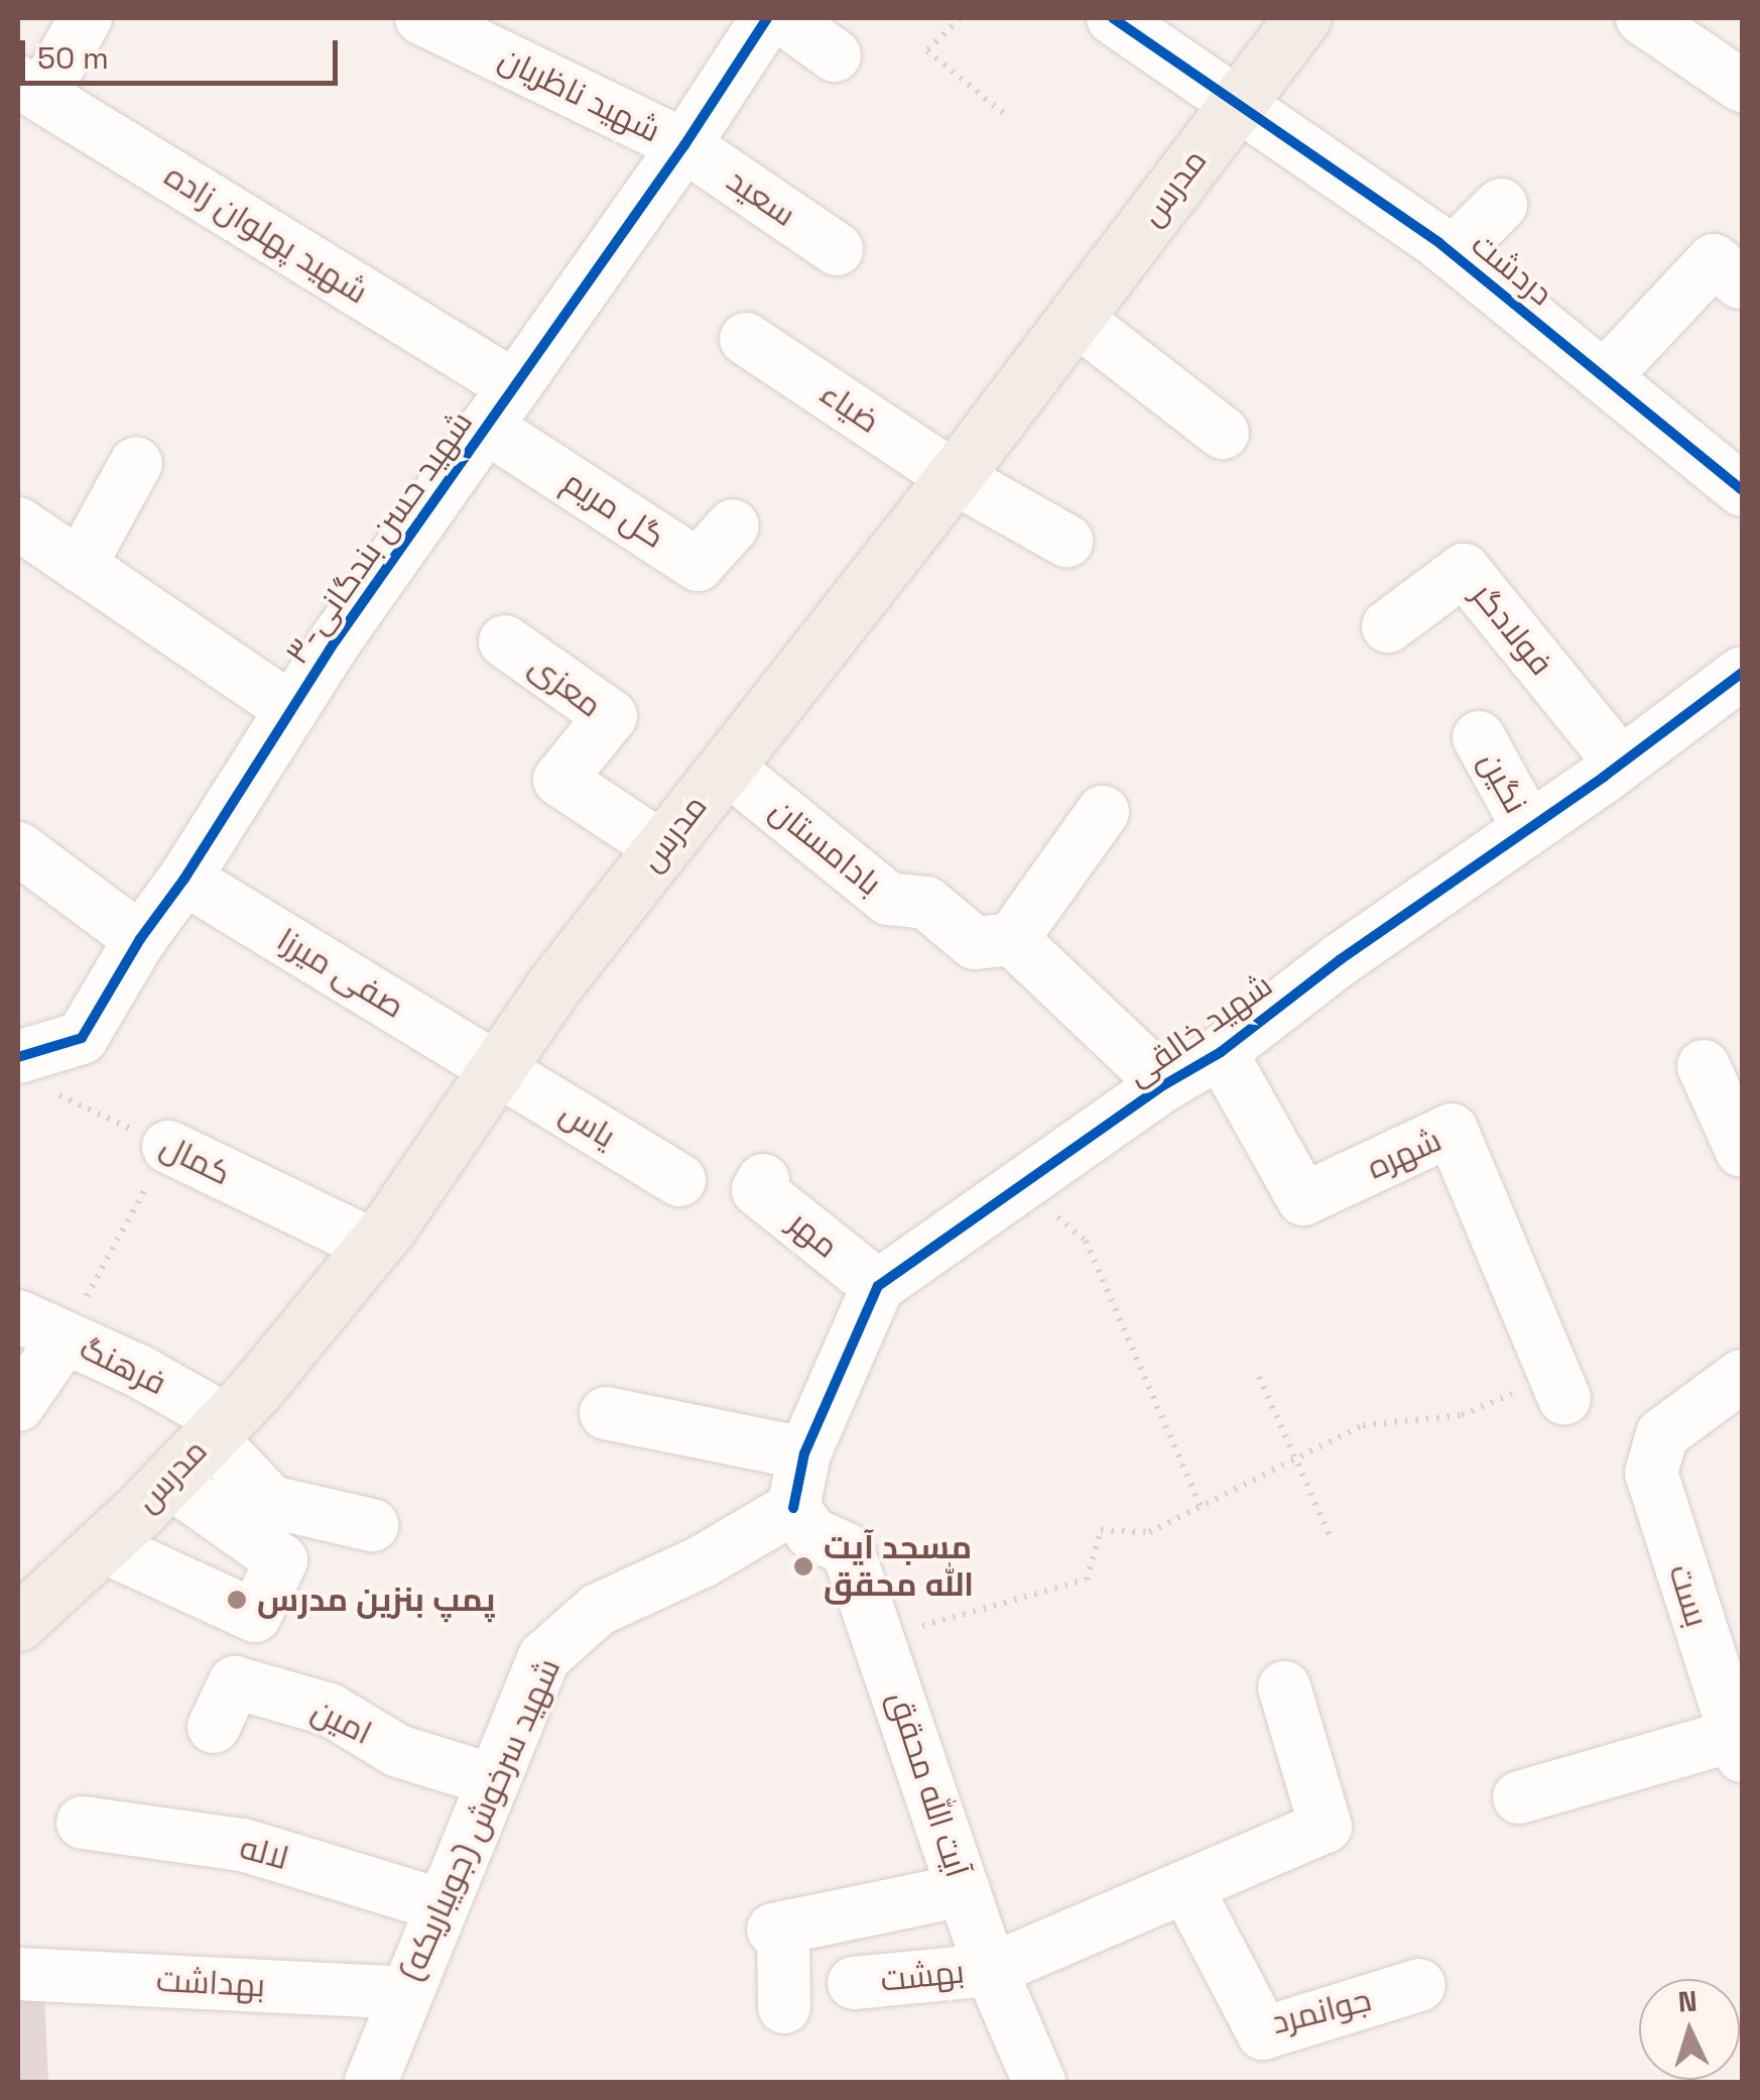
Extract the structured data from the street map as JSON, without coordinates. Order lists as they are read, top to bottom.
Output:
{
  "streets": {
    "main road": ["مدرس"],
    "street": [
      "شهید ناظریان",
      "سعید",
      "شهید پهلوان زاده",
      "دردشت",
      "ضیاء",
      "گل مریم",
      "۳-شهید حسن بندگانی",
      "فولادگر",
      "معزی",
      "نگین",
      "بادامستان",
      "صفی میرزا",
      "شهید خالقی",
      "یاس",
      "شهره",
      "کمال",
      "مهر",
      "فرهنگ",
      "بست",
      "امین",
      "آیت الله محقق",
      "شهید سرخوش (جویباریکه)",
      "لاله",
      "بهشت",
      "بهداشت",
      "جوانمرد"
    ]
  },
  "crossings": [
    ["شهید ناظریان", "سعید"],
    ["شهید ناظریان", "۳-شهید حسن بندگانی"],
    ["مدرس", "دردشت"],
    ["مدرس", "ضیاء"],
    ["مدرس", "معزی"],
    ["مدرس", "بادامستان"],
    ["مدرس", "صفی میرزا"],
    ["مدرس", "یاس"],
    ["مدرس", "کمال"],
    ["مدرس", "فرهنگ"],
    ["سعید", "۳-شهید حسن بندگانی"],
    ["شهید پهلوان زاده", "گل مریم"],
    ["شهید پهلوان زاده", "۳-شهید حسن بندگانی"],
    ["گل مریم", "۳-شهید حسن بندگانی"],
    ["۳-شهید حسن بندگانی", "صفی میرزا"],
    ["۳-شهید حسن بندگانی", "کمال"],
    ["فولادگر", "شهید خالقی"],
    ["نگین", "شهید خالقی"],
    ["صفی میرزا", "یاس"],
    ["شهید خالقی", "شهره"],
    ["شهید خالقی", "مهر"],
    ["امین", "شهید سرخوش (جویباریکه)"],
    ["آیت الله محقق", "شهید سرخوش (جویباریکه)"],
    ["آیت الله محقق", "بهشت"],
    ["شهید سرخوش (جویباریکه)", "لاله"],
    ["شهید سرخوش (جویباریکه)", "بهداشت"]
  ],
  "places": ["مسجد آیت الله محقق", "پمپ بنزین مدرس"],
  "scale_bar": "50 m",
  "north": "top"
}
